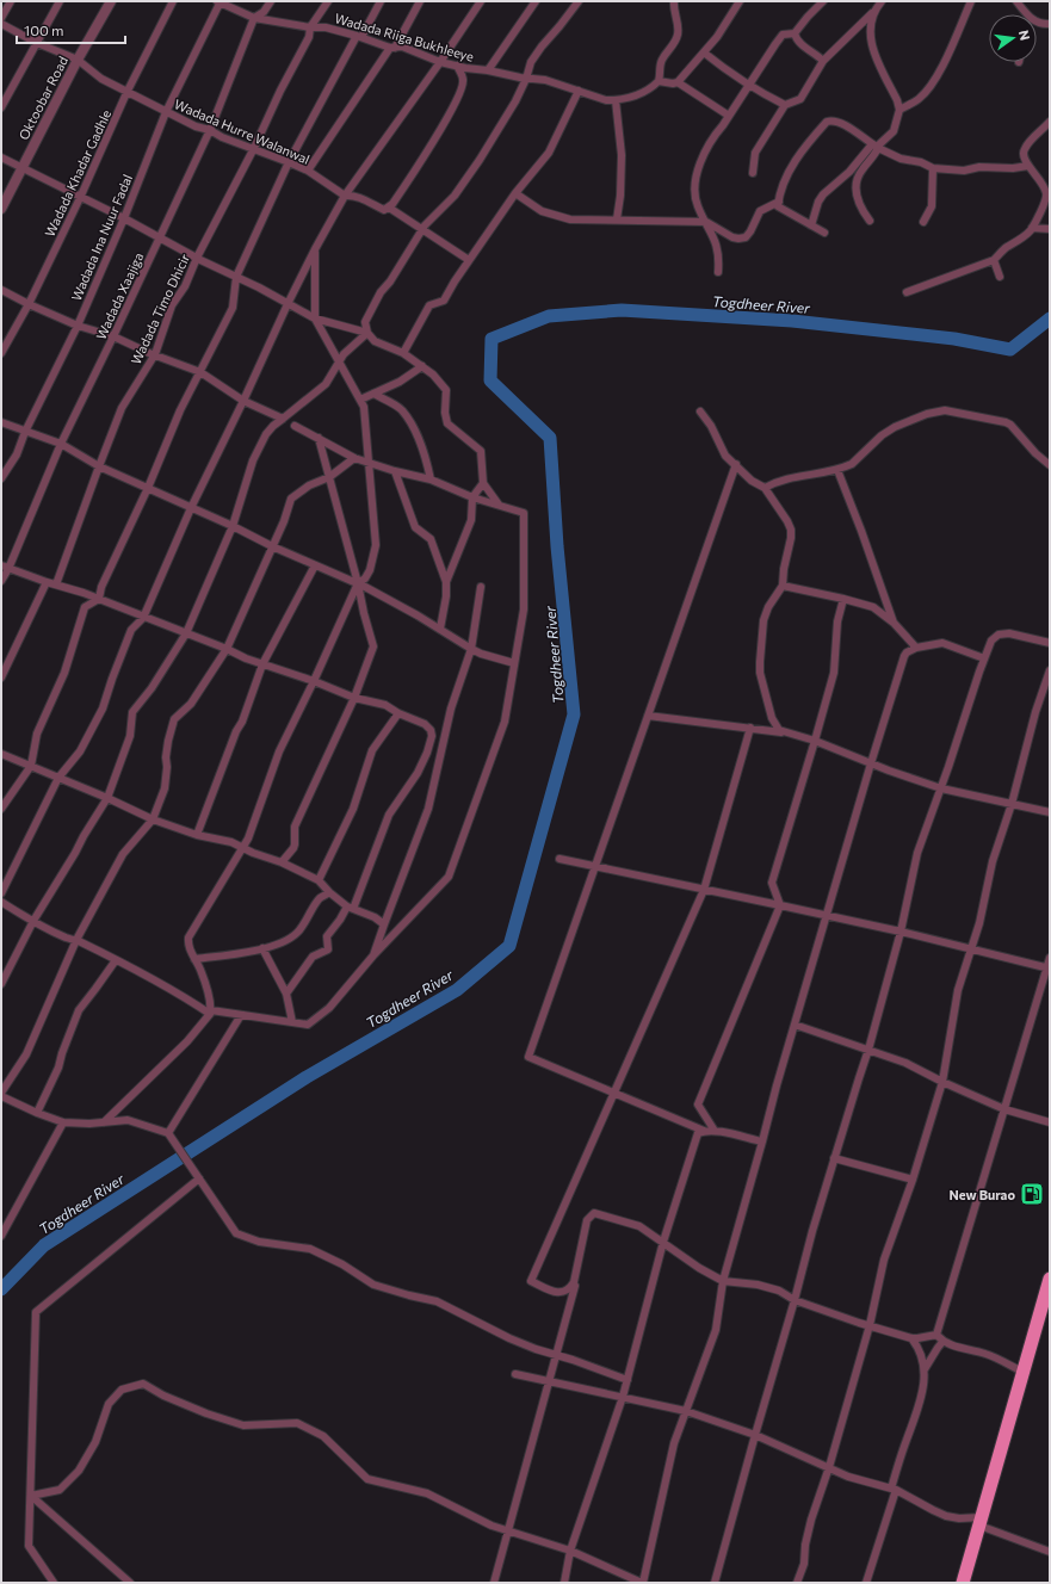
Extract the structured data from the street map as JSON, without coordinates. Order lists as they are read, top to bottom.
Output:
{
  "streets": {
    "street": [
      "Wadada Riiga Bukhleeye",
      "Oktoobar Road",
      "Wadada Hurre Walanwal",
      "Wadada Khadar Gadhle",
      "Wadada Ina Nuur Fadal",
      "Wadada Xaajiga",
      "Wadada Timo Dhicir"
    ]
  },
  "crossings": [
    ["Wadada Riiga Bukhleeye", "Wadada Ina Nuur Fadal"],
    ["Wadada Riiga Bukhleeye", "Wadada Xaajiga"],
    ["Wadada Riiga Bukhleeye", "Wadada Timo Dhicir"],
    ["Oktoobar Road", "Wadada Hurre Walanwal"],
    ["Wadada Hurre Walanwal", "Wadada Khadar Gadhle"],
    ["Wadada Hurre Walanwal", "Wadada Ina Nuur Fadal"],
    ["Wadada Hurre Walanwal", "Wadada Xaajiga"],
    ["Wadada Hurre Walanwal", "Wadada Timo Dhicir"]
  ],
  "water": ["Togdheer River"],
  "places": {
    "fuel station": ["New Burao"]
  },
  "scale_bar": "100 m",
  "north": "right"
}
